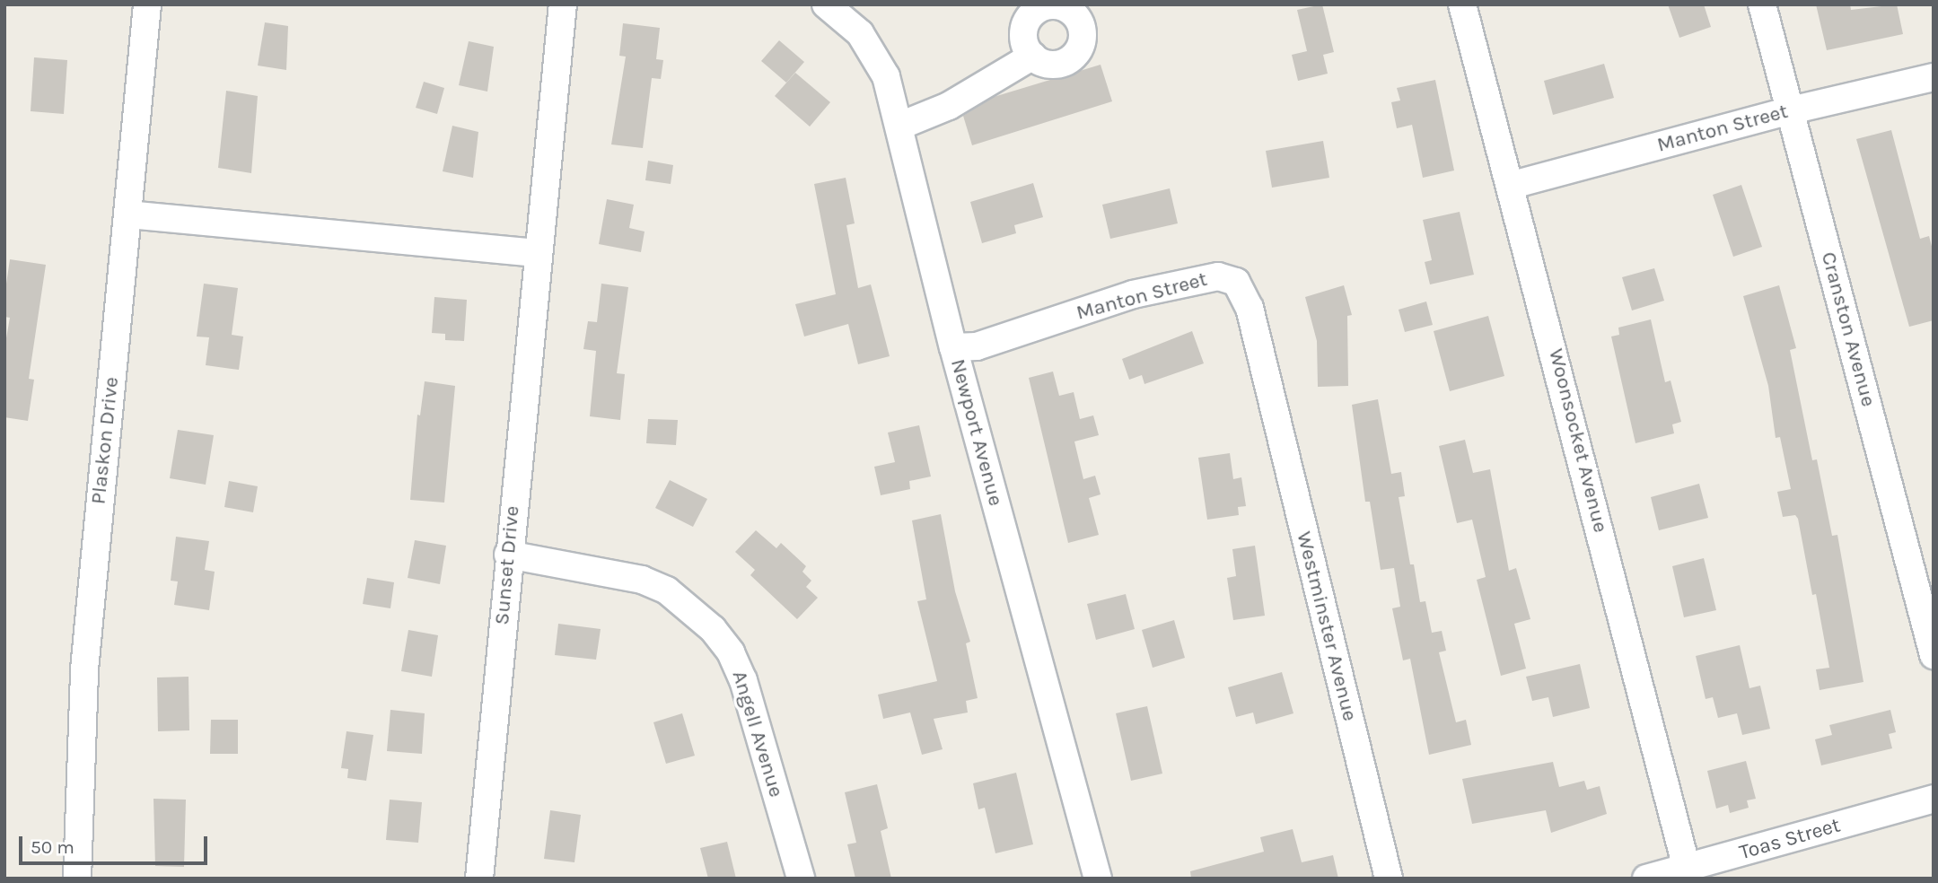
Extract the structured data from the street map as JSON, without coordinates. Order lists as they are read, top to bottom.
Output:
{
  "streets": {
    "street": [
      "Manton Street",
      "Cranston Avenue",
      "Newport Avenue",
      "Plaskon Drive",
      "Woonsocket Avenue",
      "Sunset Drive",
      "Westminster Avenue",
      "Angell Avenue",
      "Toas Street"
    ]
  },
  "crossings": [
    ["Manton Street", "Cranston Avenue"],
    ["Manton Street", "Newport Avenue"],
    ["Manton Street", "Woonsocket Avenue"],
    ["Manton Street", "Westminster Avenue"],
    ["Woonsocket Avenue", "Toas Street"],
    ["Sunset Drive", "Angell Avenue"]
  ],
  "scale_bar": "50 m"
}
